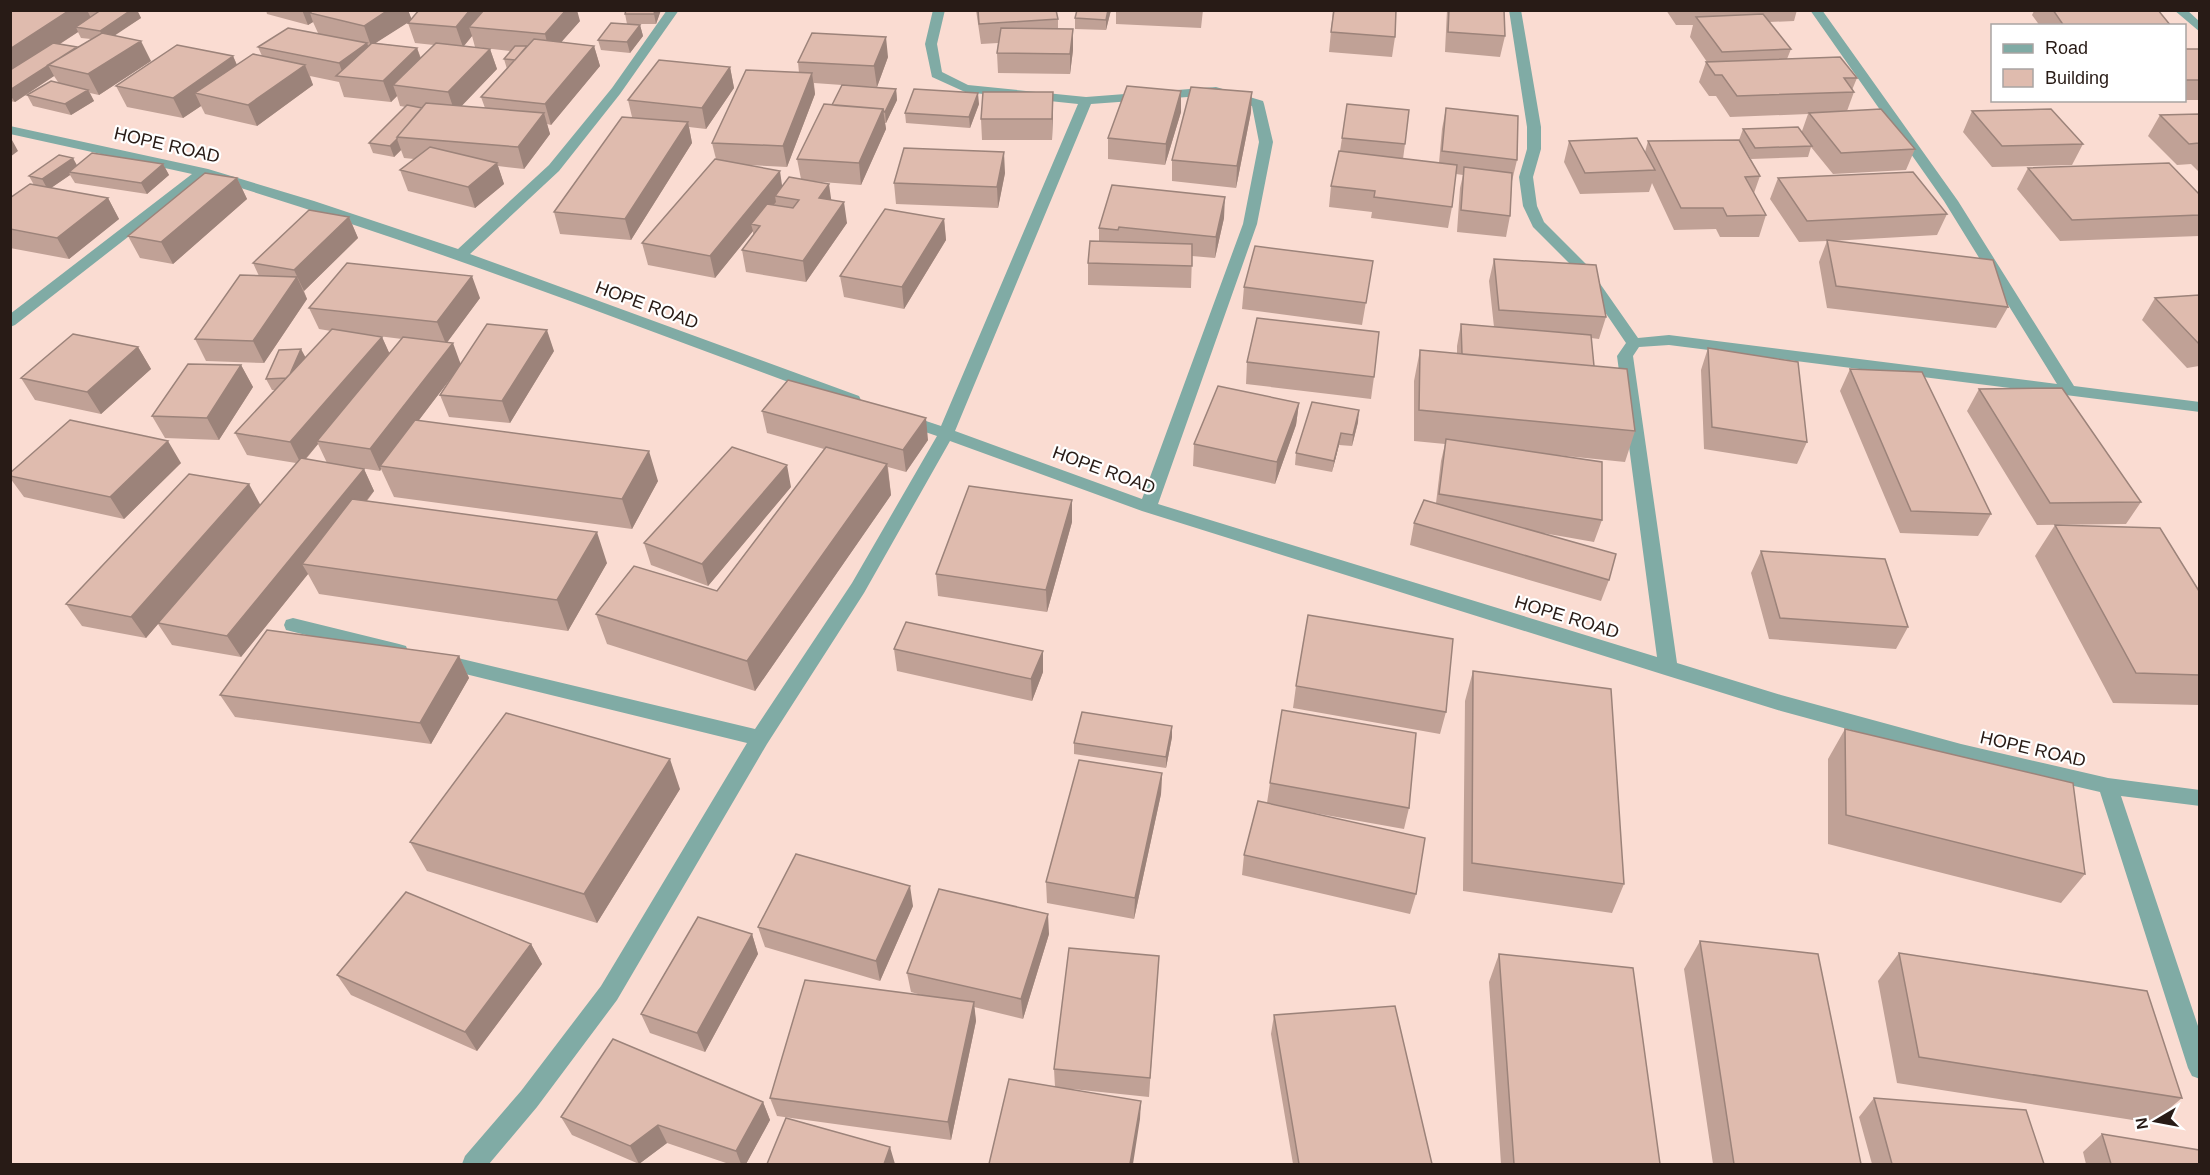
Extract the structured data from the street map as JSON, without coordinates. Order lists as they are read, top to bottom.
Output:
{
  "streets": {
    "street": ["HOPE ROAD"]
  },
  "legend": ["Road", "Building"],
  "north": "left"
}
